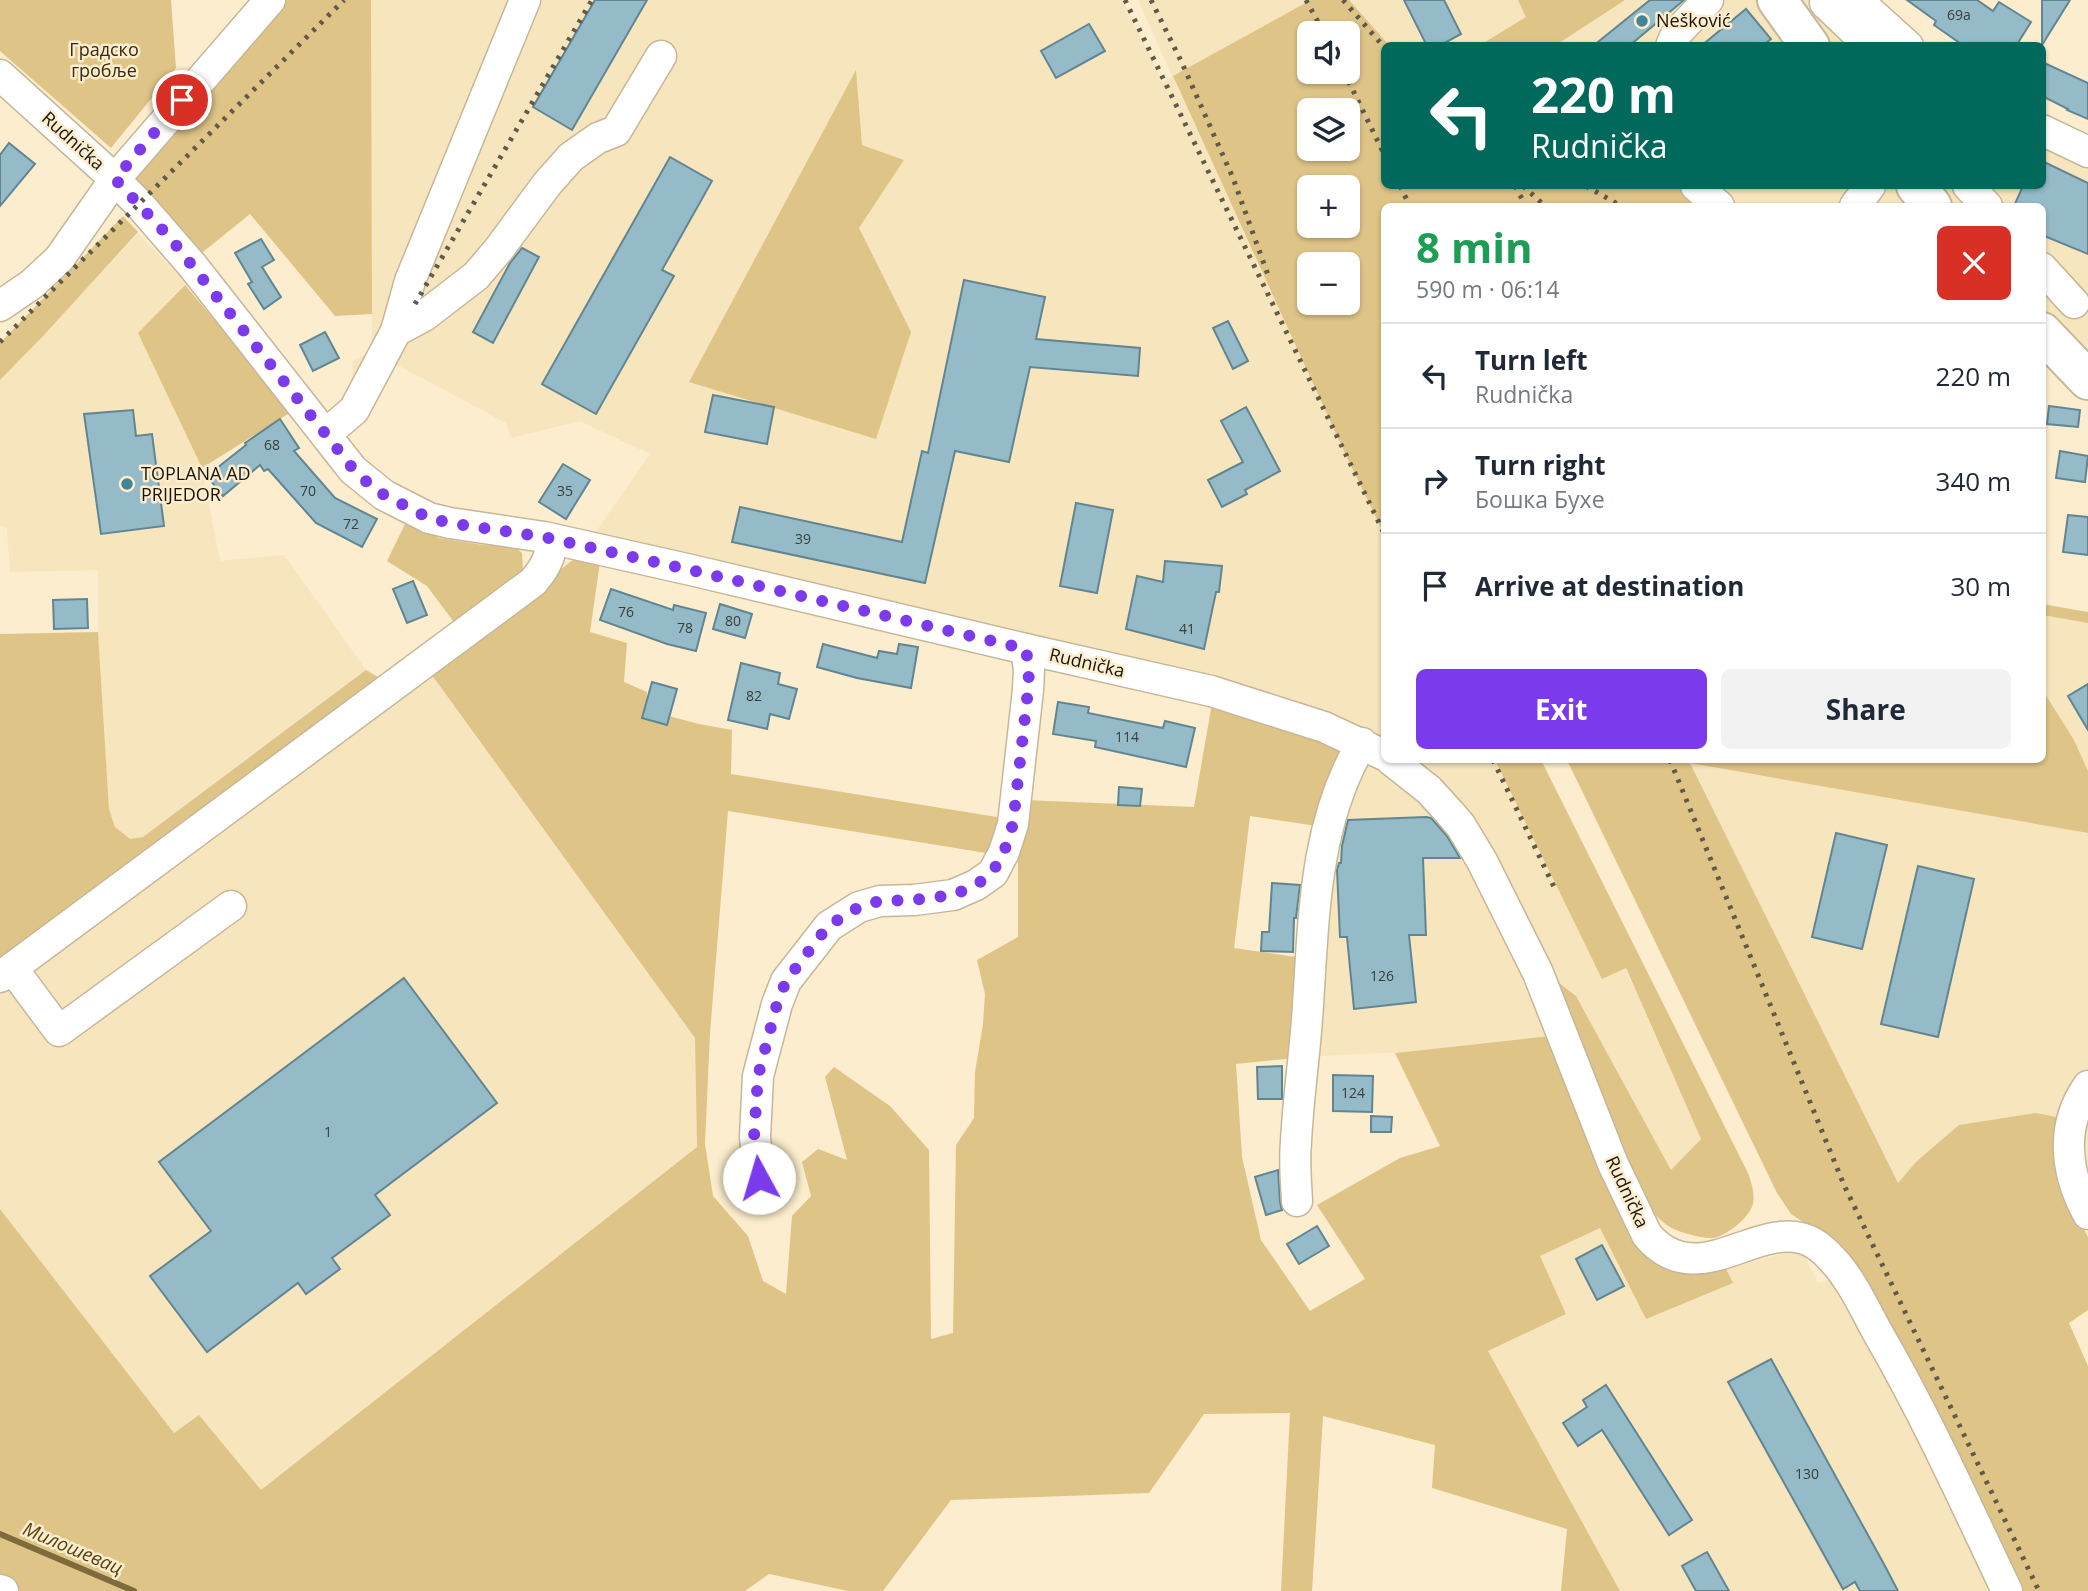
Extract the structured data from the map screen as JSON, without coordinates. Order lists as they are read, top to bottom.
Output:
{
  "streets": {
    "street": ["Rudnička"]
  },
  "water": ["Милошевац"],
  "parks": ["Градско гробље"],
  "places": ["Nešković", "TOPLANA AD PRIJEDOR"],
  "house_numbers": [
    "69a",
    "68",
    "70",
    "35",
    "72",
    "39",
    "76",
    "80",
    "78",
    "41",
    "82",
    "114",
    "126",
    "124",
    "1",
    "130"
  ],
  "page": {
    "map_buttons": ["+", "−"],
    "turn": ["220 m", "Rudnička"],
    "heading": ["8 min", "590 m · 06:14"],
    "list": [
      {
        "name": "Turn left",
        "note": "Rudnička",
        "value": "220 m"
      },
      {
        "name": "Turn right",
        "note": "Бошка Бухе",
        "value": "340 m"
      },
      {
        "name": "Arrive at destination",
        "value": "30 m"
      }
    ],
    "buttons": ["Exit", "Share"]
  }
}
